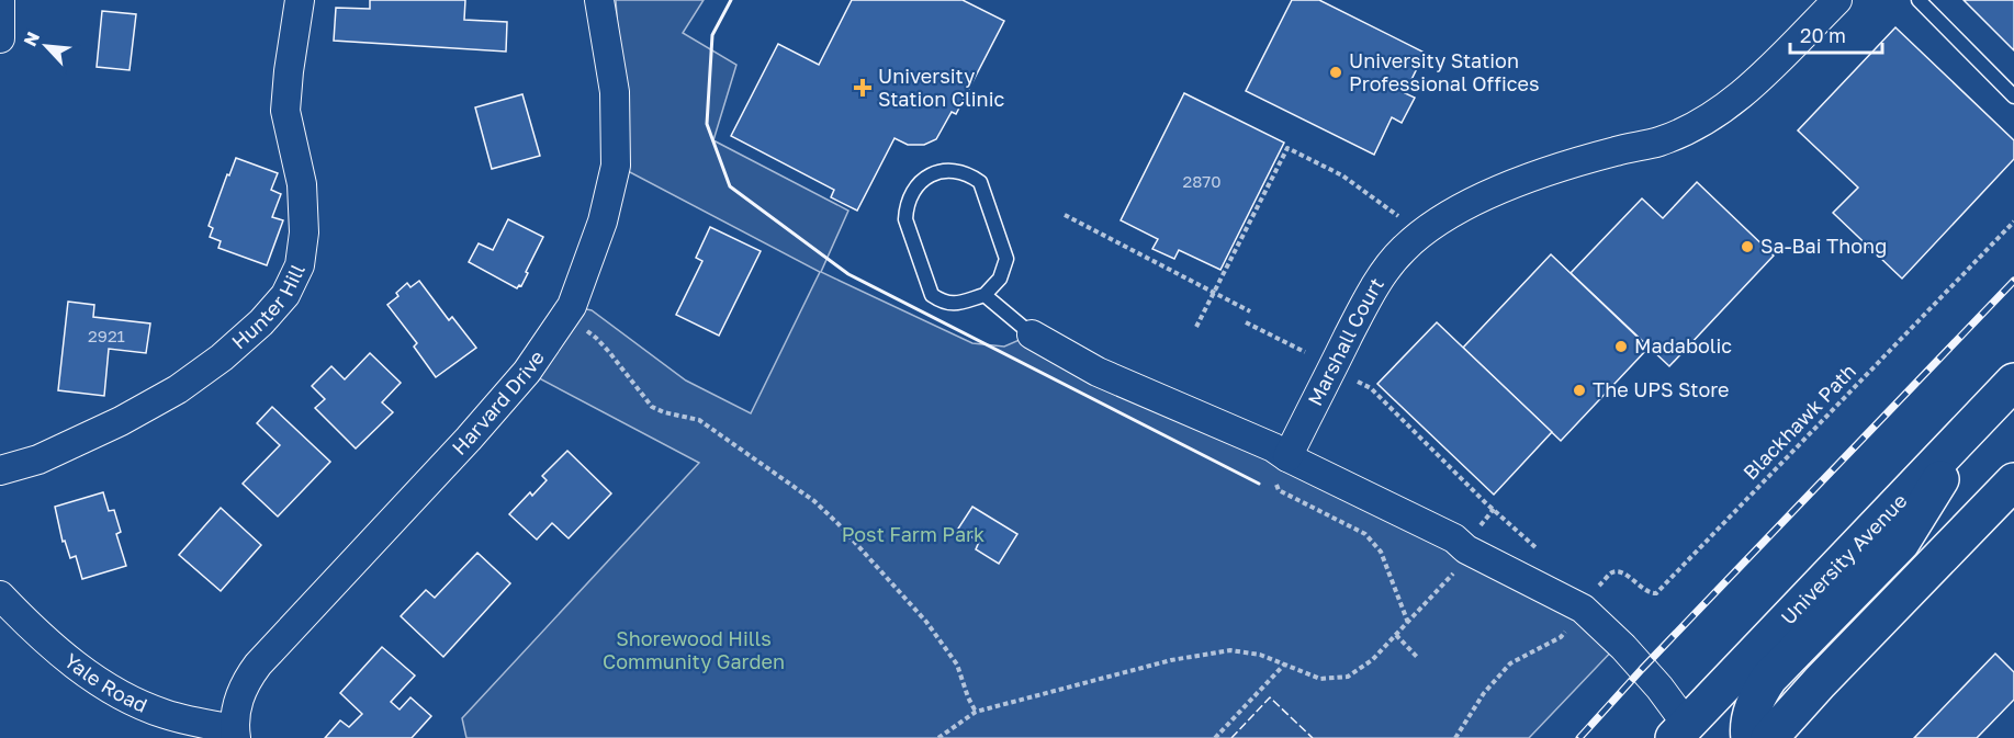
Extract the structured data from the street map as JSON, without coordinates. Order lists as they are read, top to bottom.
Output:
{
  "streets": {
    "main road": ["University Avenue"],
    "street": [
      "Hunter Hill",
      "Marshall Court",
      "Harvard Drive",
      "Yale Road"
    ],
    "path": ["Blackhawk Path"]
  },
  "crossings": [
    ["Harvard Drive", "Yale Road"]
  ],
  "parks": ["Post Farm Park", "Shorewood Hills Community Garden"],
  "places": {
    "other": [
      "University Station Professional Offices",
      "Sa-Bai Thong",
      "Madabolic",
      "The UPS Store"
    ],
    "health": ["University Station Clinic"]
  },
  "house_numbers": ["2870", "2921"],
  "scale_bar": "20 m",
  "north": "top left"
}
